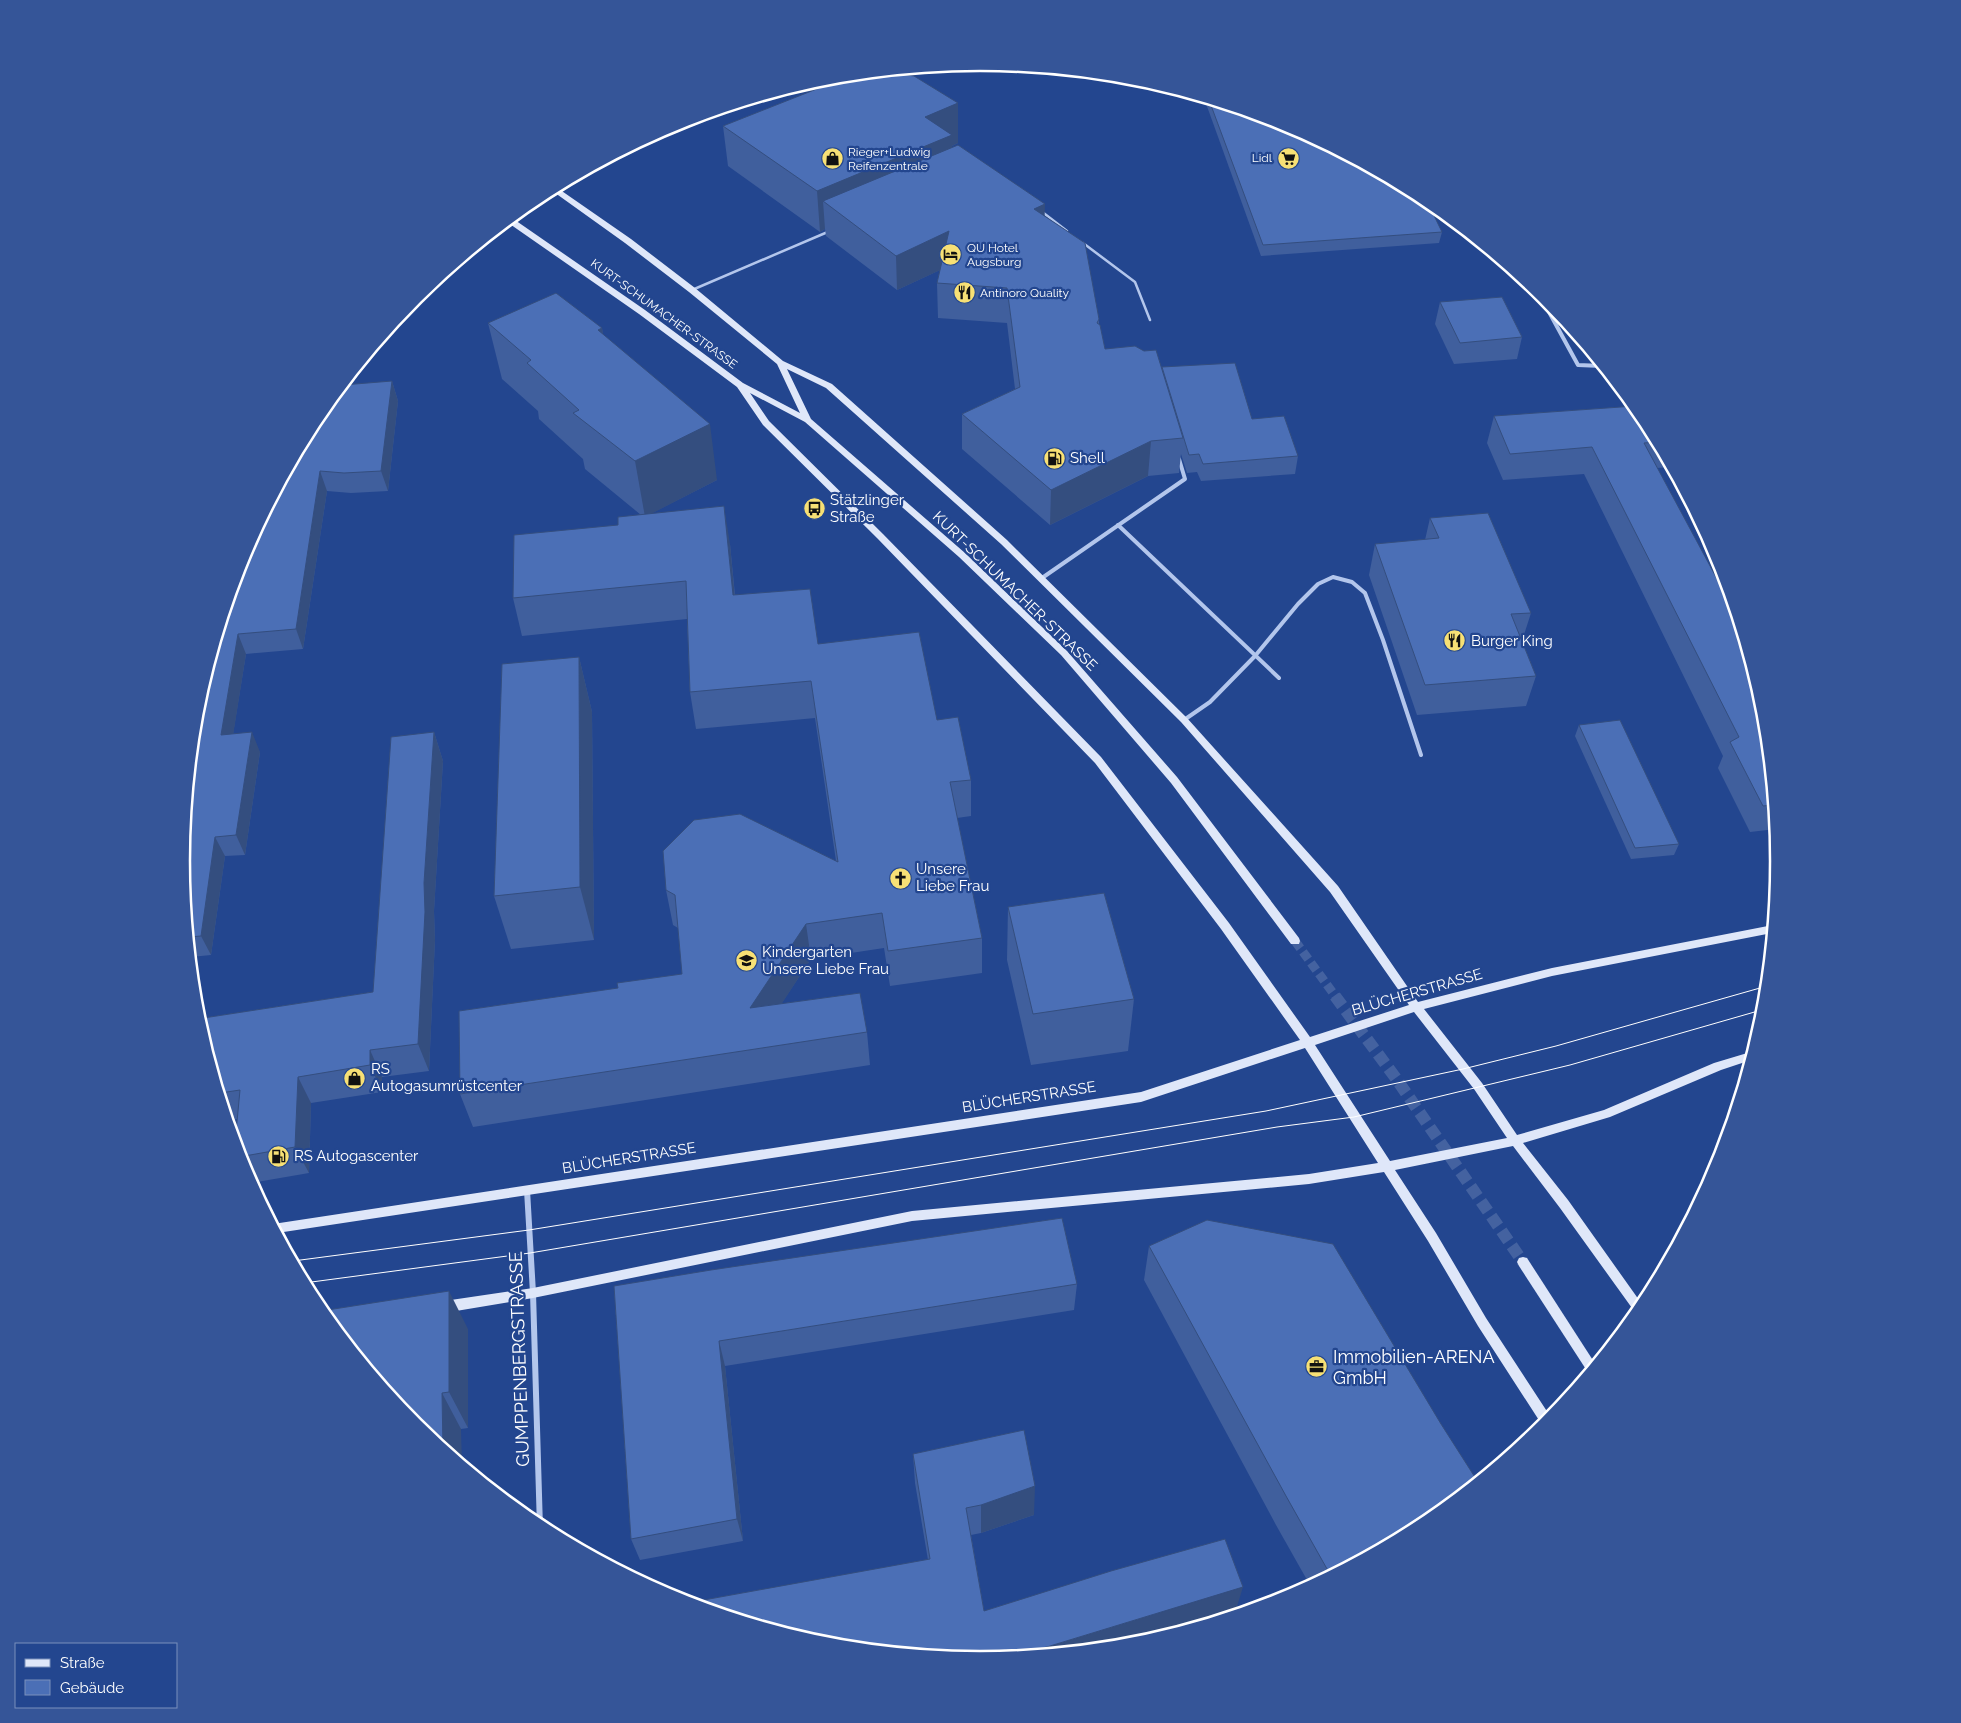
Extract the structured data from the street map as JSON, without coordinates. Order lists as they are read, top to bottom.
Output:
{
  "streets": {
    "main road": ["KURT-SCHUMACHER-STRASSE", "BLÜCHERSTRASSE"],
    "street": ["GUMPPENBERGSTRASSE"]
  },
  "crossings": [
    ["BLÜCHERSTRASSE", "GUMPPENBERGSTRASSE"]
  ],
  "places": {
    "supermarket": ["Lidl"],
    "shop": ["Rieger+Ludwig Reifenzentrale", "RS Autogasumrüstcenter"],
    "hotel": ["QU Hotel Augsburg"],
    "restaurant": ["Antinoro Quality", "Burger King"],
    "fuel station": ["Shell", "RS Autogascenter"],
    "bus stop": ["Stätzlinger Straße"],
    "church": ["Unsere Liebe Frau"],
    "school or university": ["Kindergarten Unsere Liebe Frau"],
    "office": ["Immobilien-ARENA GmbH"]
  },
  "legend": ["Straße", "Gebäude"]
}
